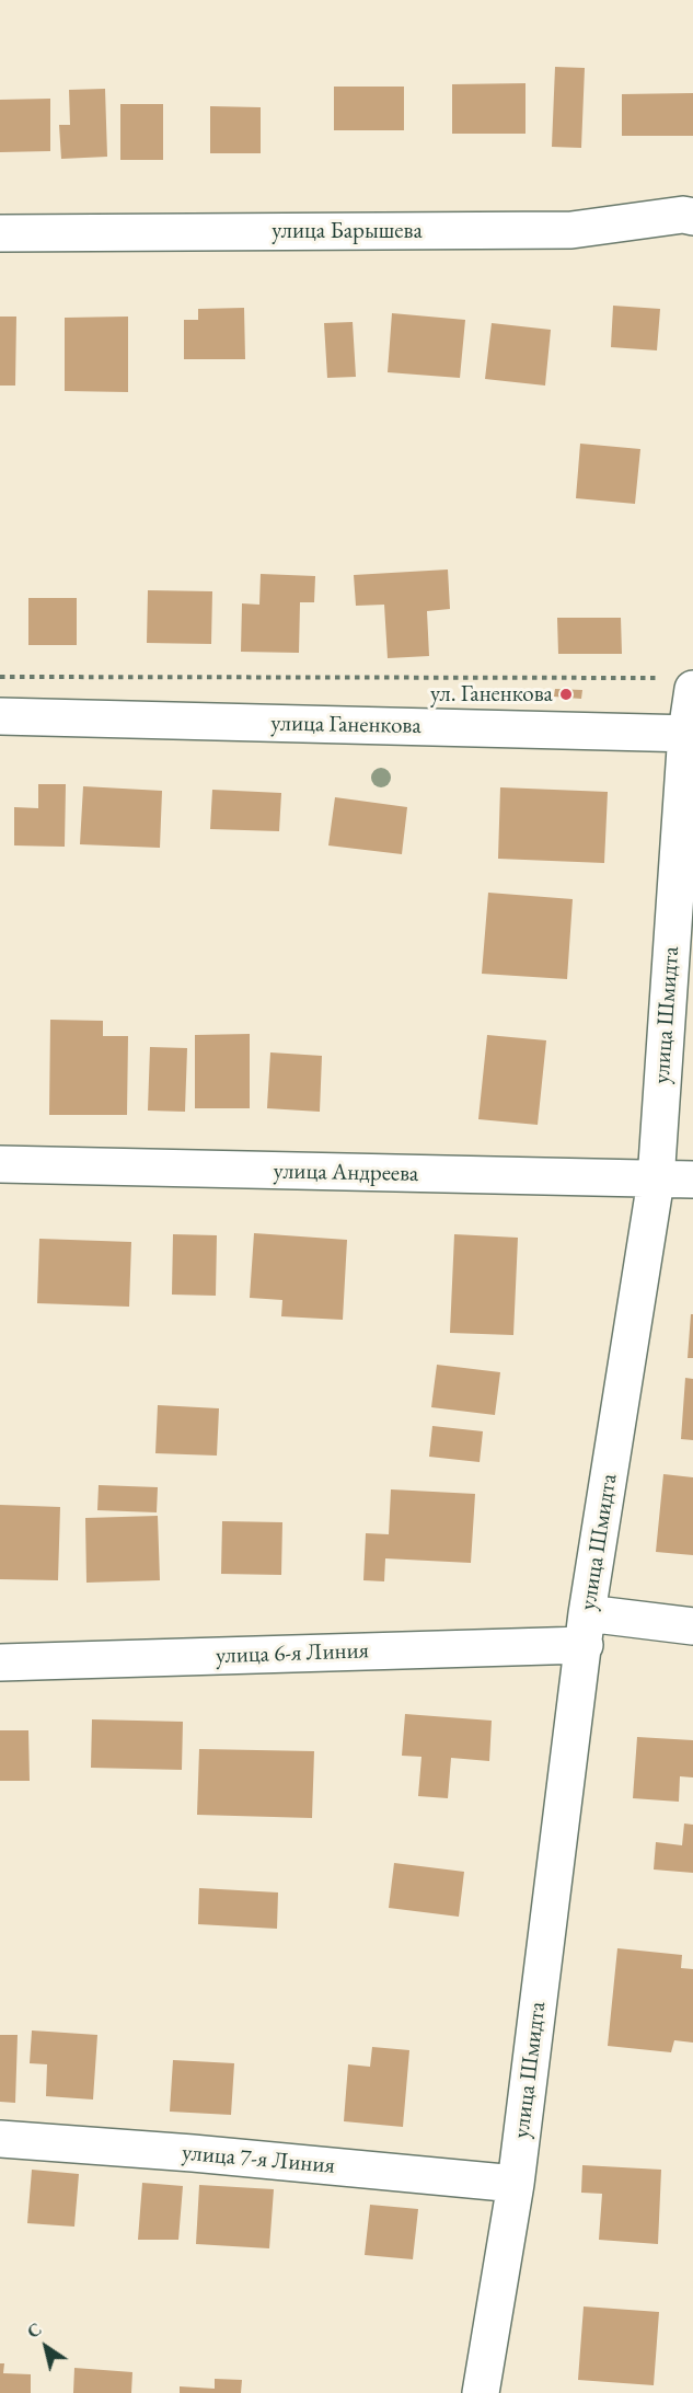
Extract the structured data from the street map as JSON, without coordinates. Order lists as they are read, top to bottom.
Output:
{
  "streets": {
    "street": [
      "улица Барышева",
      "улица Ганенкова",
      "улица Шмидта",
      "улица Андреева",
      "улица 6-я Линия",
      "улица 7-я Линия"
    ]
  },
  "crossings": [
    ["улица Ганенкова", "улица Шмидта"],
    ["улица Шмидта", "улица Андреева"],
    ["улица Шмидта", "улица 6-я Линия"],
    ["улица Шмидта", "улица 7-я Линия"]
  ],
  "places": ["ул. Ганенкова"],
  "north": "top left"
}
